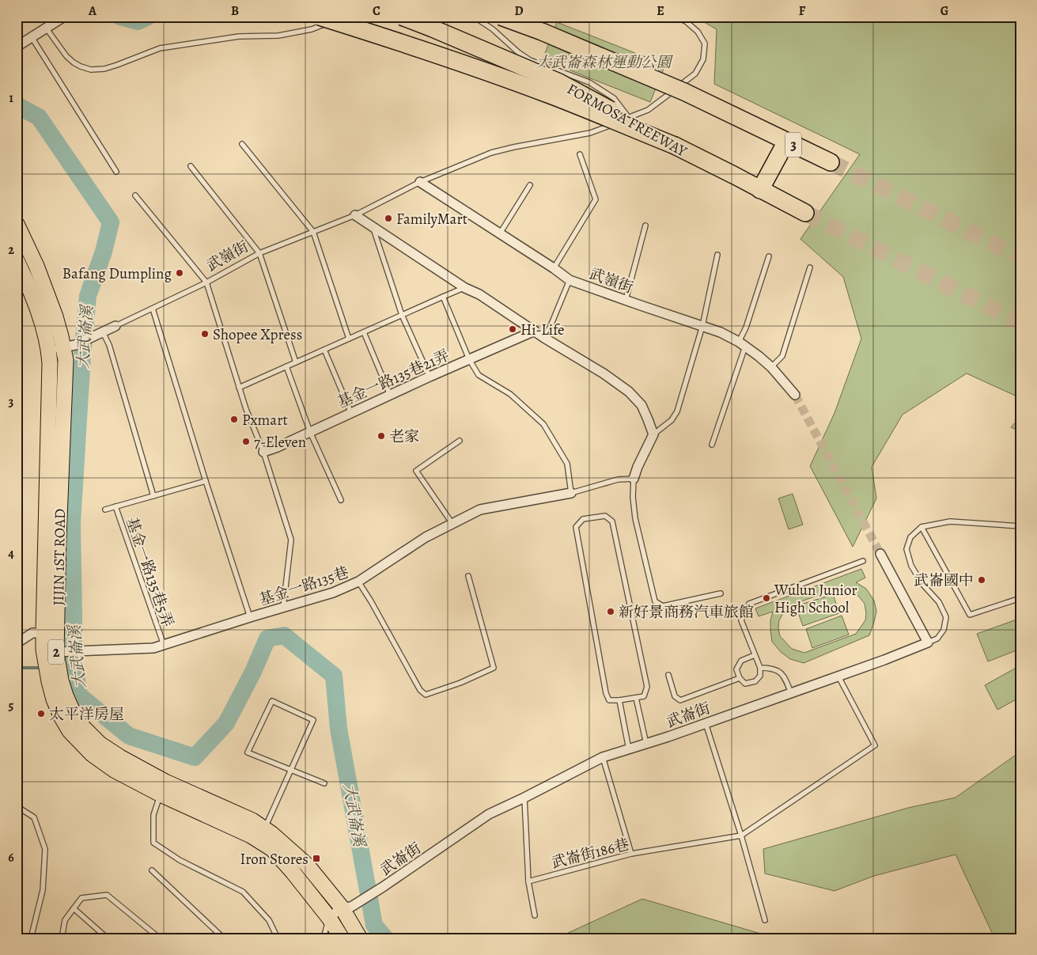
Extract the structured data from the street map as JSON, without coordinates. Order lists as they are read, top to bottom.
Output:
{
  "streets": {
    "highway": ["FORMOSA FREEWAY", "3"],
    "main road": ["JIJIN 1ST ROAD", "2"],
    "street": [
      "武嶺街",
      "基金一路135巷21弄",
      "基金一路135巷",
      "武崙街"
    ],
    "lane": ["基金一路135巷5弄", "武崙街186巷"]
  },
  "crossings": [
    ["JIJIN 1ST ROAD", "基金一路135巷"],
    ["JIJIN 1ST ROAD", "武崙街"],
    ["基金一路135巷5弄", "基金一路135巷"]
  ],
  "water": ["大武崙溪"],
  "parks": ["大武崙森林運動公園"],
  "places": {
    "other": [
      "FamilyMart",
      "Bafang Dumpling",
      "Hi-Life",
      "Shopee Xpress",
      "Pxmart",
      "老家",
      "7-Eleven",
      "武崙國中",
      "Wulun Junior High School",
      "新好景商務汽車旅館",
      "太平洋房屋"
    ],
    "transit": ["Iron Stores"]
  },
  "grid": {
    "columns": [
      "A",
      "B",
      "C",
      "D",
      "E",
      "F",
      "G"
    ],
    "rows": [
      "1",
      "2",
      "3",
      "4",
      "5",
      "6"
    ]
  }
}
